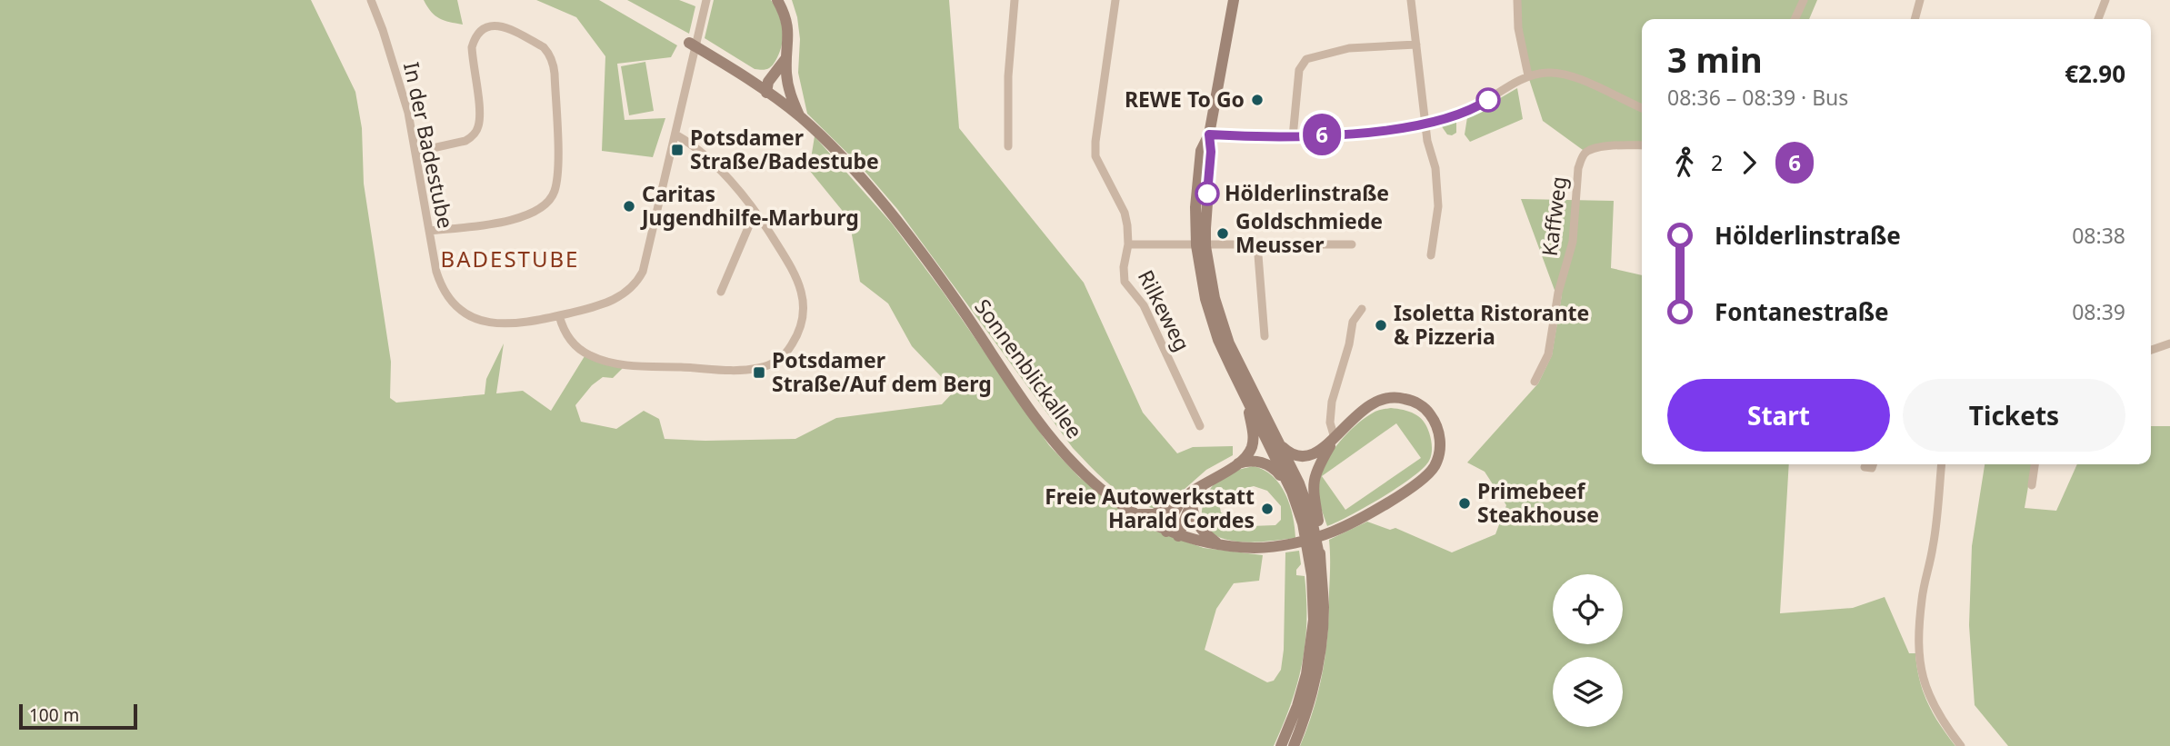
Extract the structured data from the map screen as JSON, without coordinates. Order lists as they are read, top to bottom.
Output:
{
  "streets": {
    "main road": ["Sonnenblickallee"],
    "street": ["In der Badestube", "Kaffweg", "Rilkeweg"]
  },
  "districts": ["BADESTUBE"],
  "places": {
    "other": [
      "REWE To Go",
      "Hölderlinstraße",
      "Caritas Jugendhilfe-Marburg",
      "Goldschmiede Meusser",
      "Isoletta Ristorante & Pizzeria",
      "Primebeef Steakhouse",
      "Freie Autowerkstatt Harald Cordes"
    ],
    "transit": ["Potsdamer Straße/Badestube", "Potsdamer Straße/Auf dem Berg"]
  },
  "lines": ["bus line 6"],
  "scale_bar": "100 m",
  "page": {
    "on_map": "6",
    "heading": ["3 min", "08:36 – 08:39 · Bus", "€2.90"],
    "legs": ["2", "6"],
    "list": [
      {
        "name": "Hölderlinstraße",
        "value": "08:38"
      },
      {
        "name": "Fontanestraße",
        "value": "08:39"
      }
    ],
    "buttons": ["Start", "Tickets"],
    "scale": "100 m"
  }
}
